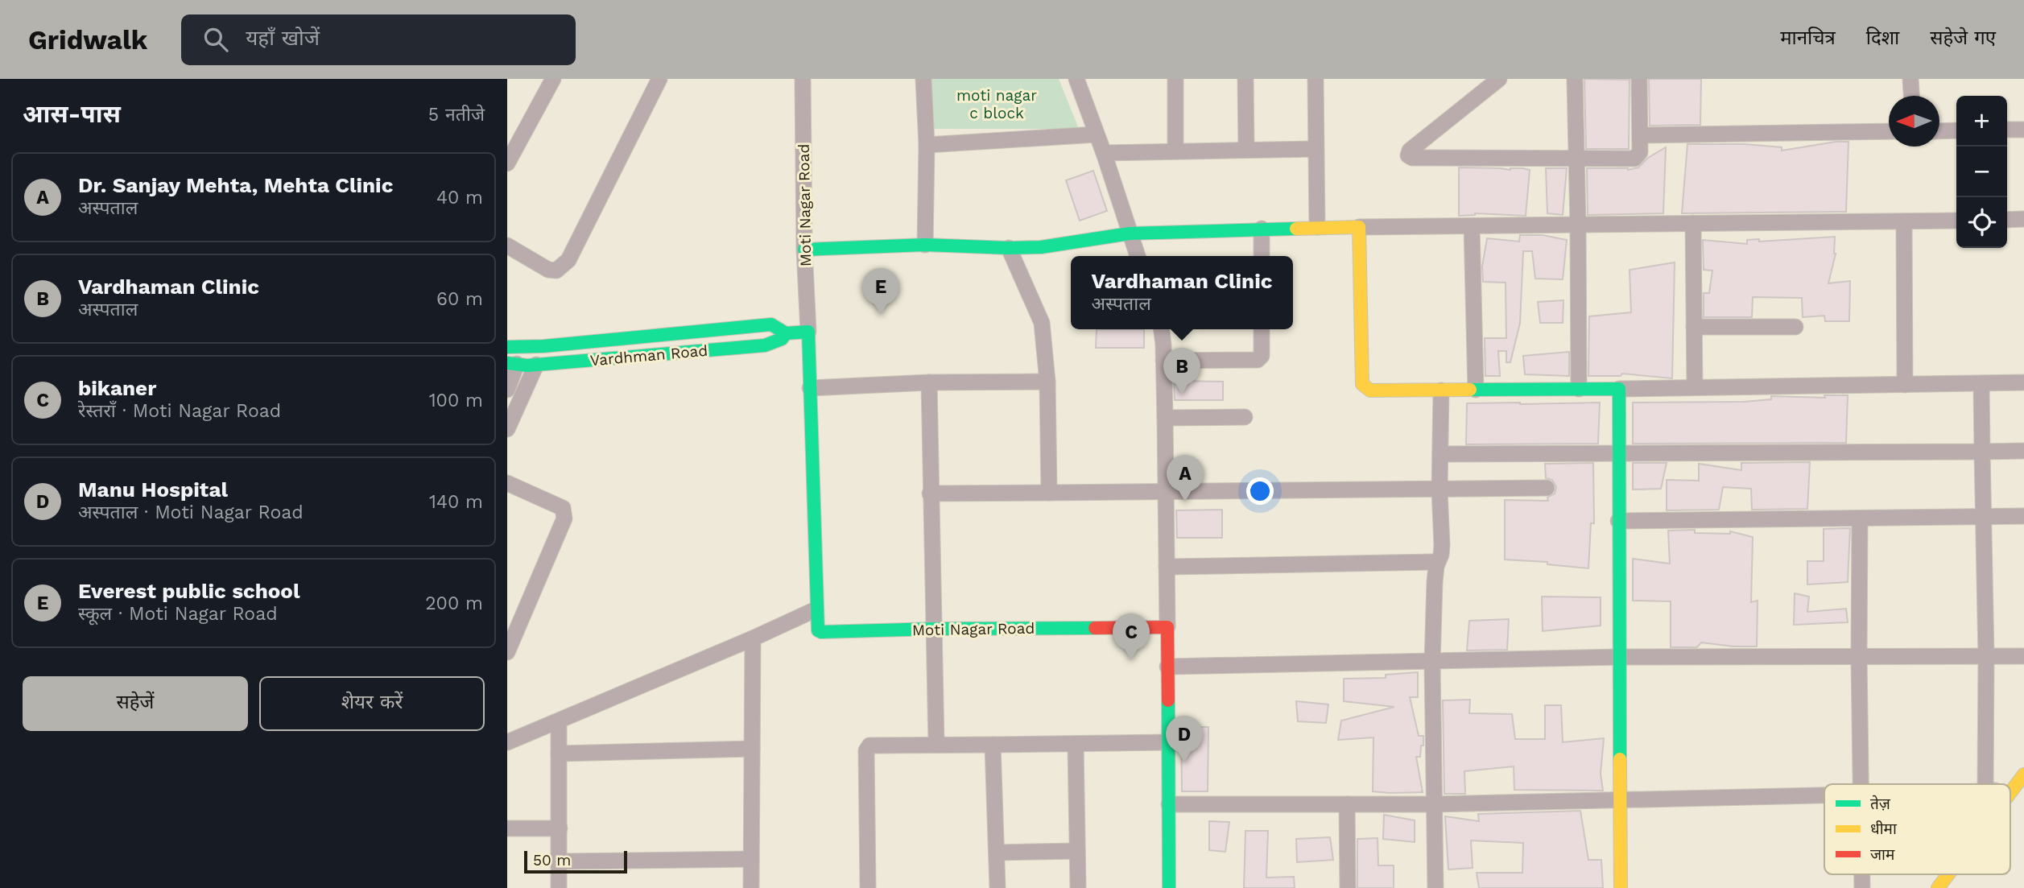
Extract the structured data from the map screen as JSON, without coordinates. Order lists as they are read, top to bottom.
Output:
{
  "streets": {
    "street": ["Moti Nagar Road", "Vardhman Road"]
  },
  "parks": ["moti nagar c block"],
  "legend": ["तेज़", "धीमा", "जाम"],
  "scale_bar": "50 m",
  "north": "left",
  "page": {
    "header": "Gridwalk",
    "search": "यहाँ खोजें",
    "nav": ["मानचित्र", "दिशा", "सहेजे गए"],
    "heading": ["आस-पास", "5 नतीजे"],
    "map_buttons": ["+", "−"],
    "list": [
      {
        "mark": "A",
        "name": "Dr. Sanjay Mehta, Mehta Clinic",
        "note": "अस्पताल",
        "value": "40 m"
      },
      {
        "mark": "B",
        "name": "Vardhaman Clinic",
        "note": "अस्पताल",
        "value": "60 m"
      },
      {
        "mark": "C",
        "name": "bikaner",
        "note": "रेस्तराँ · Moti Nagar Road",
        "value": "100 m"
      },
      {
        "mark": "D",
        "name": "Manu Hospital",
        "note": "अस्पताल · Moti Nagar Road",
        "value": "140 m"
      },
      {
        "mark": "E",
        "name": "Everest public school",
        "note": "स्कूल · Moti Nagar Road",
        "value": "200 m"
      }
    ],
    "popup": ["Vardhaman Clinic", "अस्पताल"],
    "pins": [
      "E",
      "B",
      "A",
      "C",
      "D"
    ],
    "buttons": ["सहेजें", "शेयर करें"],
    "scale": "50 m"
  }
}
